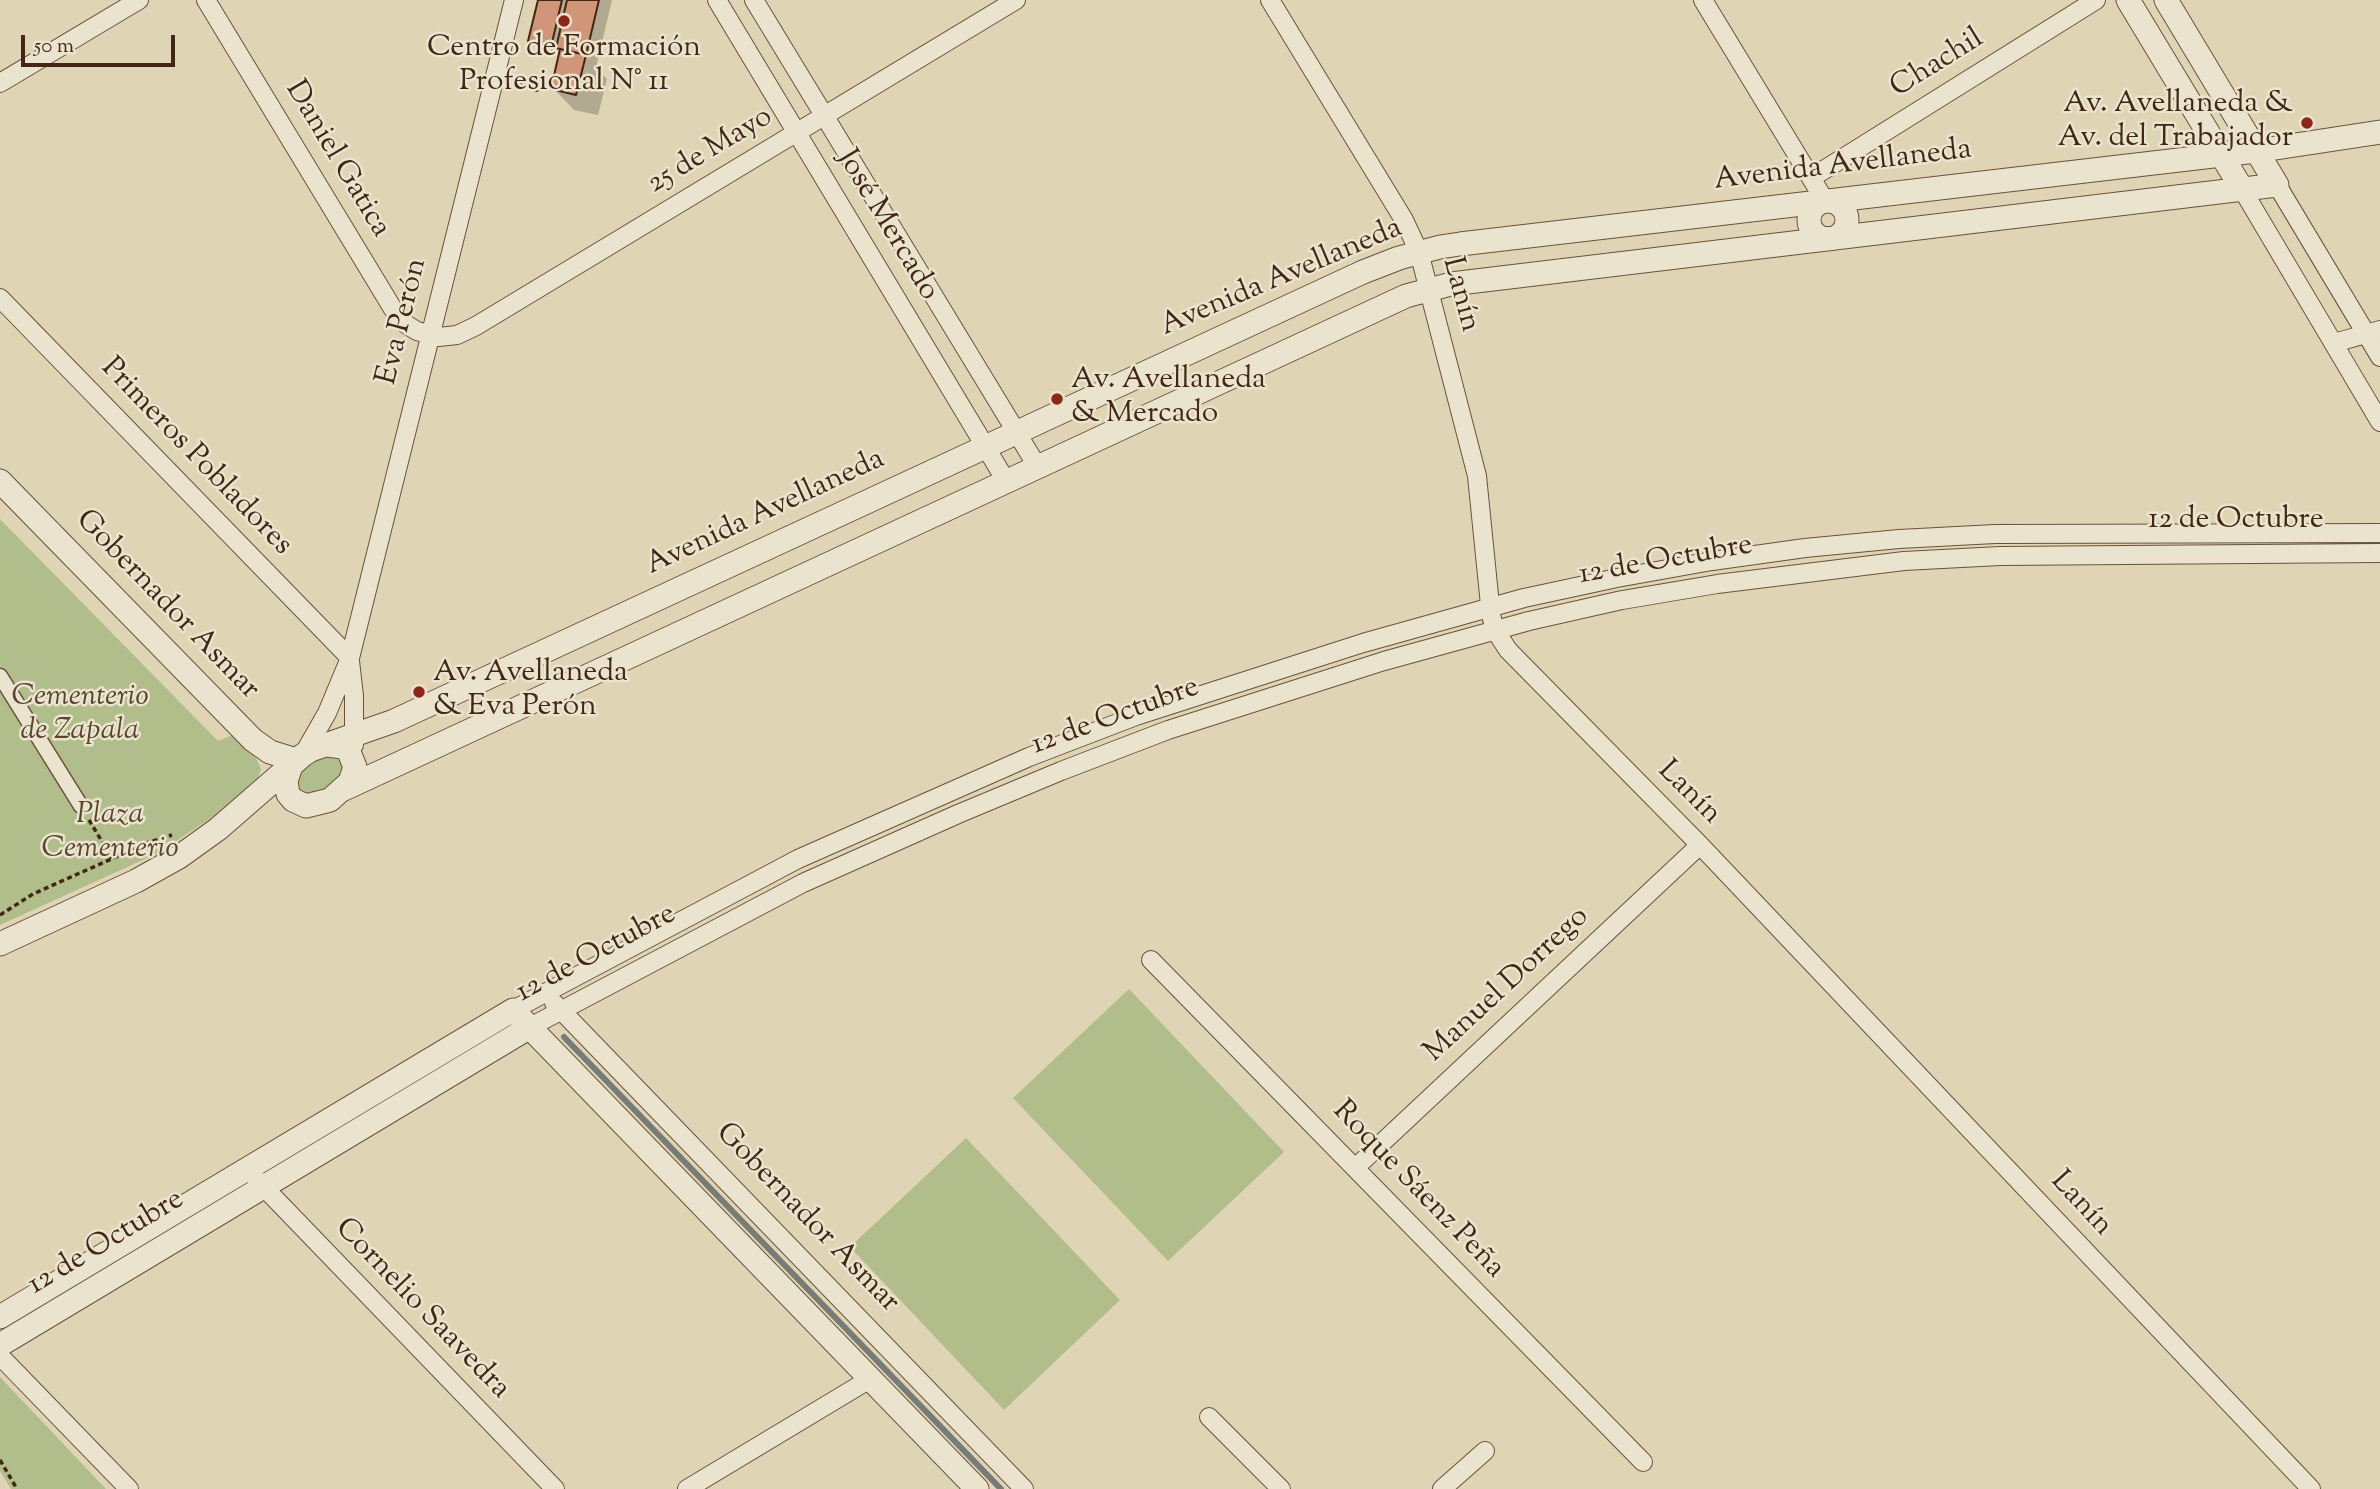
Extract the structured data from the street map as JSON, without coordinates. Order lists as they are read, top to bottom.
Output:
{
  "streets": {
    "street": [
      "Chachil",
      "25 de Mayo",
      "Daniel Gatica",
      "Avenida Avellaneda",
      "José Mercado",
      "Lanín",
      "Eva Perón",
      "Primeros Pobladores",
      "12 de Octubre",
      "Gobernador Asmar",
      "Manuel Dorrego",
      "Roque Sáenz Peña",
      "Cornelio Saavedra"
    ]
  },
  "crossings": [
    ["25 de Mayo", "Daniel Gatica"],
    ["25 de Mayo", "José Mercado"],
    ["25 de Mayo", "Eva Perón"],
    ["Daniel Gatica", "Eva Perón"],
    ["Avenida Avellaneda", "José Mercado"],
    ["Avenida Avellaneda", "Lanín"],
    ["Avenida Avellaneda", "Eva Perón"],
    ["Avenida Avellaneda", "Gobernador Asmar"],
    ["Lanín", "12 de Octubre"],
    ["Lanín", "Manuel Dorrego"],
    ["Eva Perón", "Primeros Pobladores"],
    ["Eva Perón", "Gobernador Asmar"],
    ["12 de Octubre", "Gobernador Asmar"],
    ["12 de Octubre", "Cornelio Saavedra"],
    ["Manuel Dorrego", "Roque Sáenz Peña"]
  ],
  "parks": ["Cementerio de Zapala", "Plaza Cementerio"],
  "places": [
    "Centro de Formación Profesional N° 11",
    "Av. Avellaneda & Av. del Trabajador",
    "Av. Avellaneda & Mercado",
    "Av. Avellaneda & Eva Perón"
  ],
  "scale_bar": "50 m"
}
